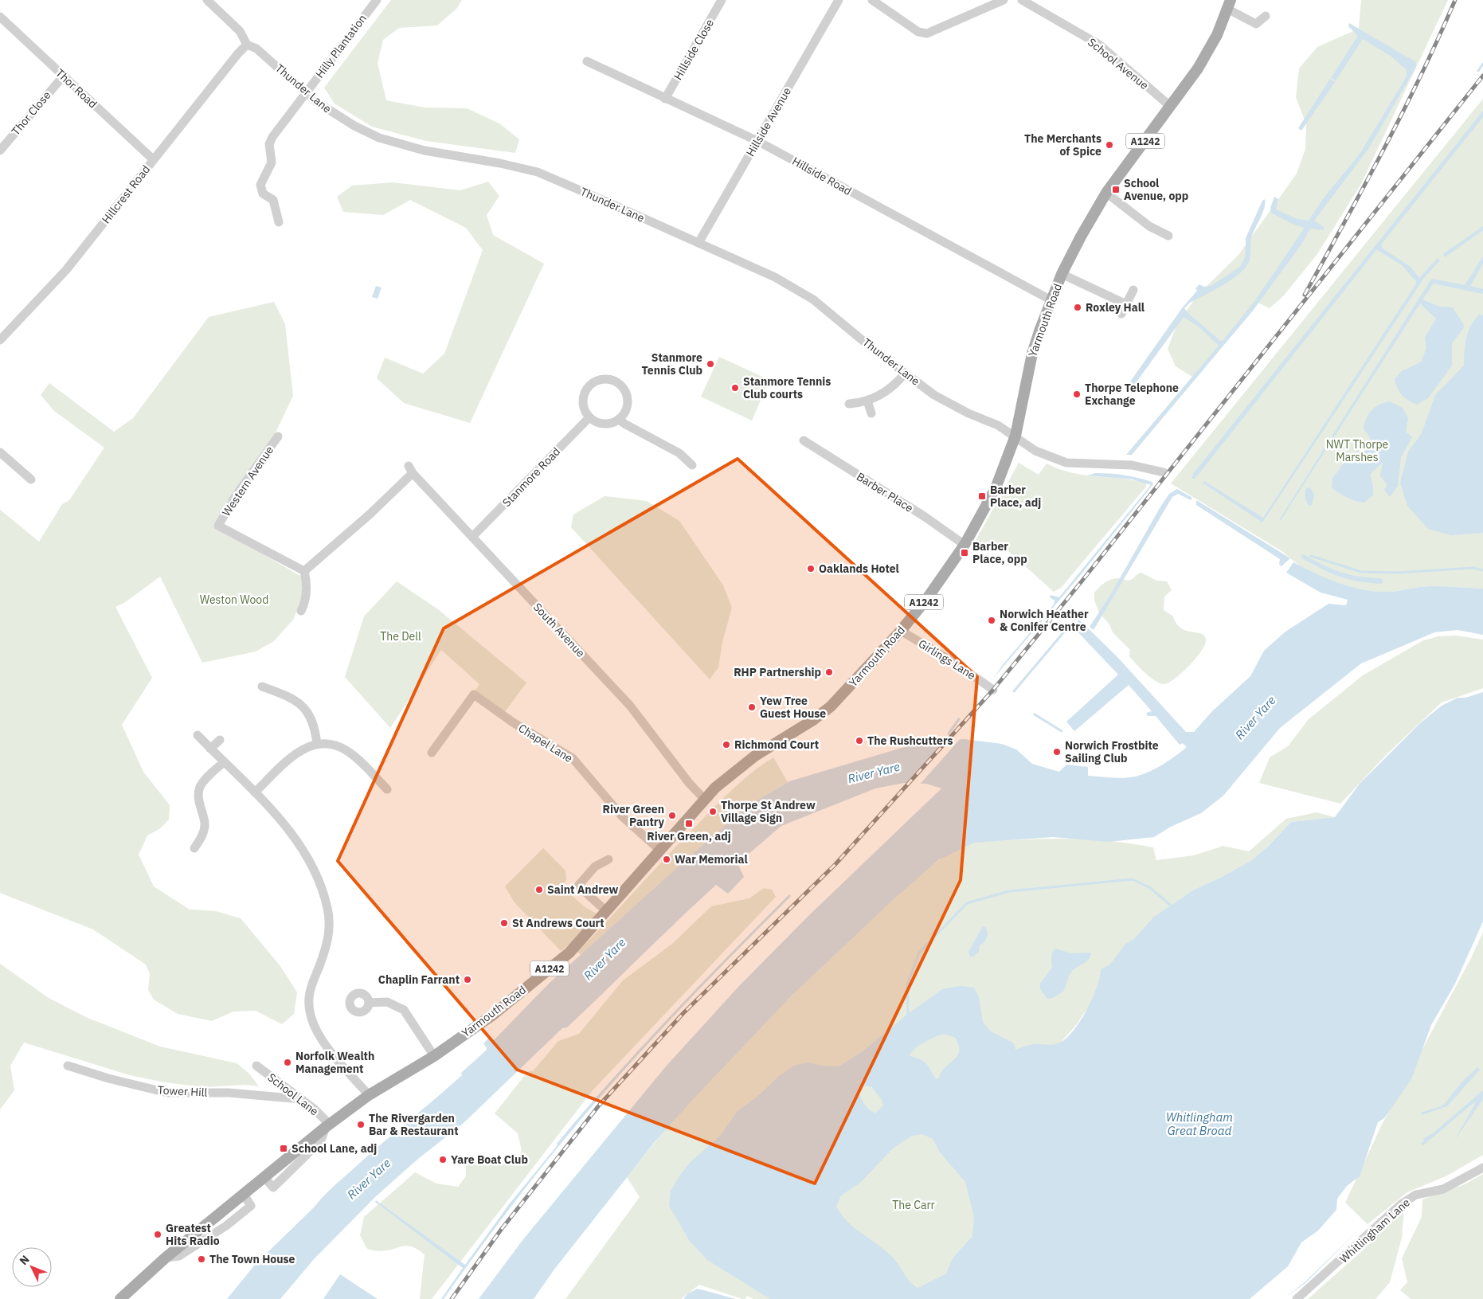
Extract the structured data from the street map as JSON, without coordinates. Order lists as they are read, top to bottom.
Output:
{
  "streets": {
    "main road": ["A1242", "Yarmouth Road"],
    "street": [
      "Hilly Plantation",
      "Hillside Close",
      "School Avenue",
      "Thor Road",
      "Thunder Lane",
      "Thor Close",
      "Hillside Avenue",
      "Hillside Road",
      "Hillcrest Road",
      "Stanmore Road",
      "Western Avenue",
      "Barber Place",
      "South Avenue",
      "Girlings Lane",
      "Chapel Lane",
      "Tower Hill",
      "School Lane",
      "Whitlingham Lane"
    ]
  },
  "crossings": [
    ["Hilly Plantation", "Thunder Lane"],
    ["Hillside Close", "Hillside Road"],
    ["School Avenue", "Yarmouth Road"],
    ["Thor Road", "Thor Close"],
    ["Thor Road", "Hillcrest Road"],
    ["Thunder Lane", "Hillside Avenue"],
    ["Thunder Lane", "Hillcrest Road"],
    ["Thunder Lane", "Yarmouth Road"],
    ["Hillside Avenue", "Hillside Road"],
    ["Hillside Road", "Yarmouth Road"],
    ["Yarmouth Road", "Barber Place"],
    ["Yarmouth Road", "South Avenue"],
    ["Yarmouth Road", "Girlings Lane"],
    ["Yarmouth Road", "Chapel Lane"],
    ["Yarmouth Road", "School Lane"],
    ["Stanmore Road", "South Avenue"],
    ["Western Avenue", "South Avenue"],
    ["Tower Hill", "School Lane"]
  ],
  "water": ["River Yare", "Whitlingham Great Broad"],
  "parks": [
    "NWT Thorpe Marshes",
    "Weston Wood",
    "The Dell",
    "The Carr"
  ],
  "places": {
    "other": [
      "The Merchants of Spice",
      "Roxley Hall",
      "Stanmore Tennis Club",
      "Stanmore Tennis Club courts",
      "Thorpe Telephone Exchange",
      "Oaklands Hotel",
      "Norwich Heather & Conifer Centre",
      "RHP Partnership",
      "Yew Tree Guest House",
      "The Rushcutters",
      "Richmond Court",
      "Norwich Frostbite Sailing Club",
      "Thorpe St Andrew Village Sign",
      "River Green Pantry",
      "War Memorial",
      "Saint Andrew",
      "St Andrews Court",
      "Chaplin Farrant",
      "Norfolk Wealth Management",
      "The Rivergarden Bar & Restaurant",
      "Yare Boat Club",
      "Greatest Hits Radio",
      "The Town House"
    ],
    "transit": [
      "School Avenue, opp",
      "Barber Place, adj",
      "Barber Place, opp",
      "River Green, adj",
      "School Lane, adj"
    ]
  },
  "north": "top left"
}
